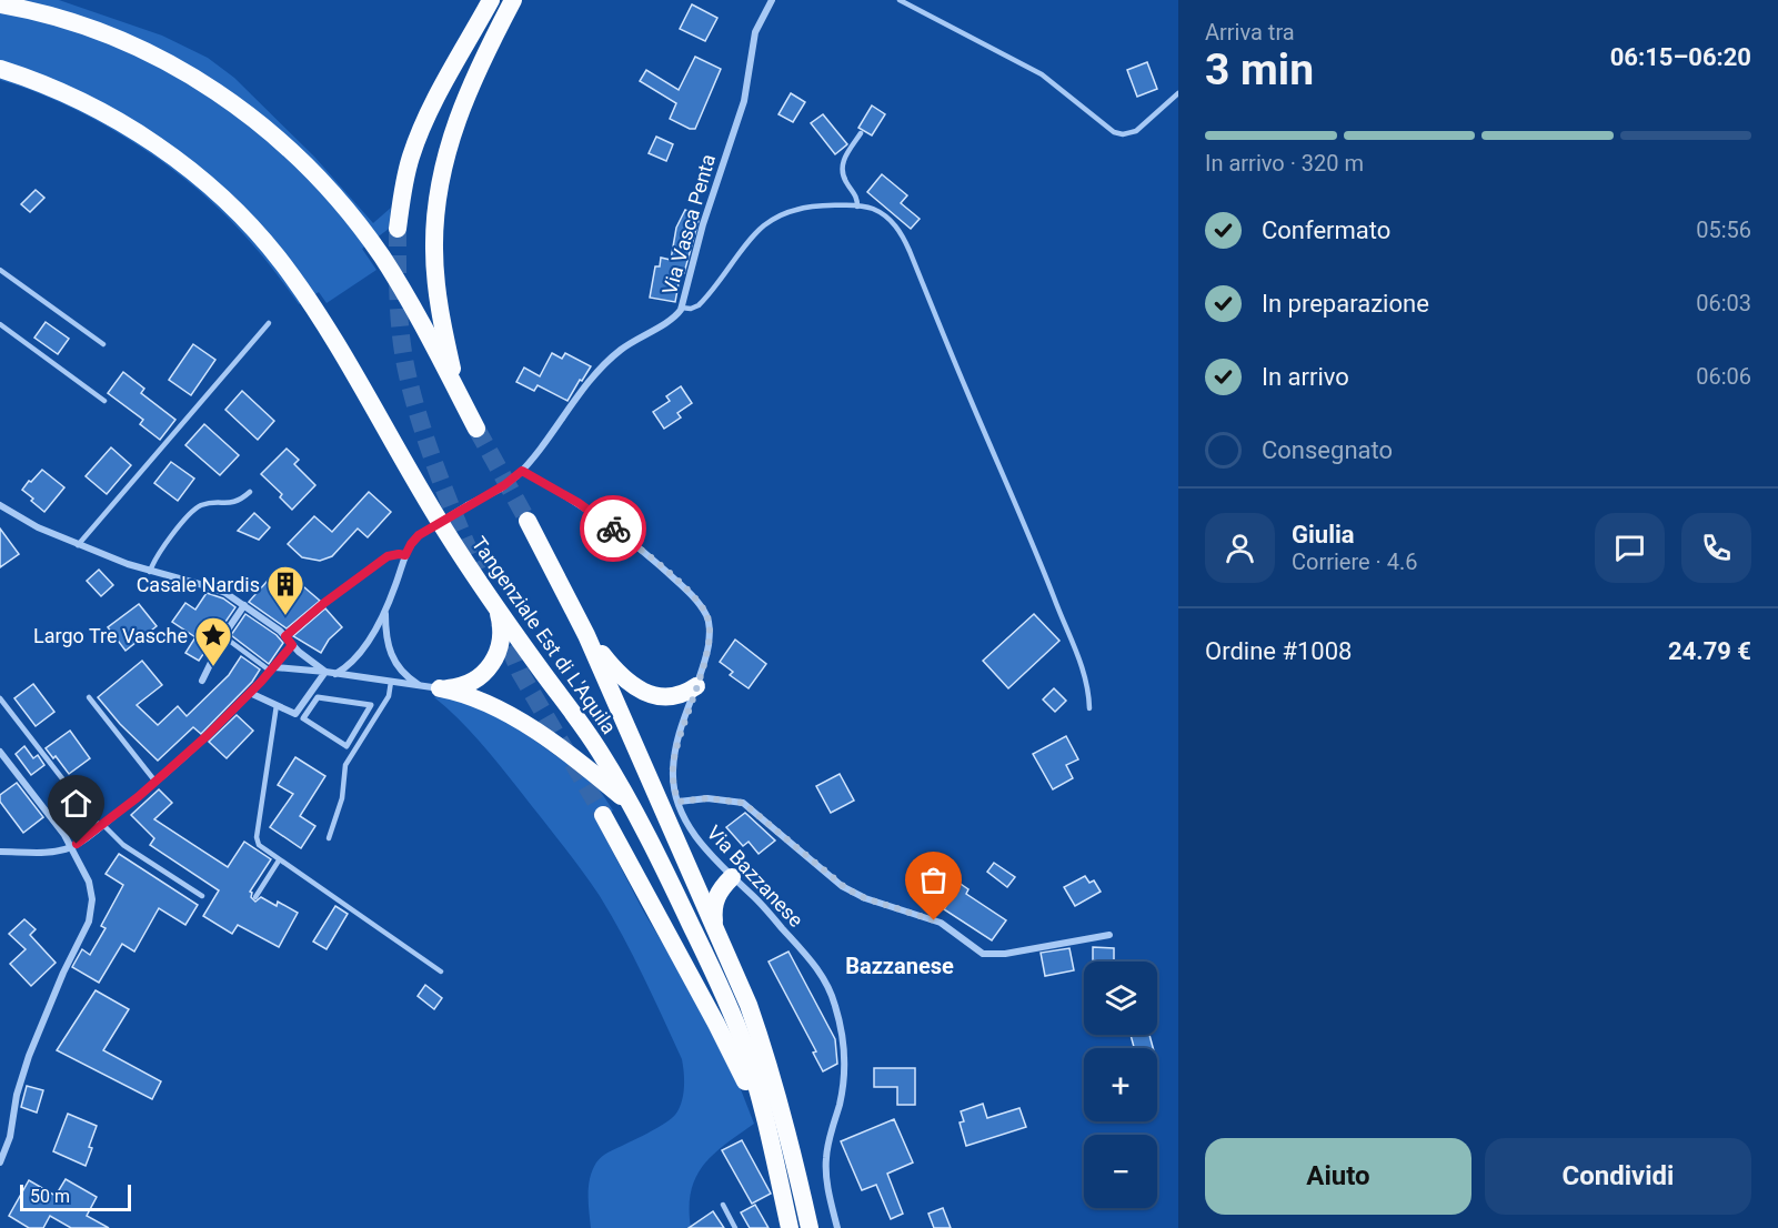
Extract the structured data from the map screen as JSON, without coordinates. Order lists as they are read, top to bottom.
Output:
{
  "streets": {
    "highway": ["Tangenziale Est di L'Aquila"],
    "street": ["Via Vasca Penta", "Via Bazzanese"]
  },
  "crossings": [
    ["Via Vasca Penta", "Via Bazzanese"]
  ],
  "districts": ["Bazzanese"],
  "places": {
    "building": ["Casale Nardis"],
    "place": ["Largo Tre Vasche"]
  },
  "scale_bar": "50 m",
  "page": {
    "heading": ["3 min", "Arriva tra", "06:15–06:20"],
    "panel": [
      "Giulia",
      "Corriere · 4.6",
      "Ordine #1008",
      "24.79 €"
    ],
    "bar": "In arrivo · 320 m",
    "list": [
      ["Confermato", "05:56"],
      ["In preparazione", "06:03"],
      ["In arrivo", "06:06"],
      "Consegnato"
    ],
    "map_buttons": ["+", "−"],
    "buttons": ["Aiuto", "Condividi"],
    "scale": "50 m"
  }
}
